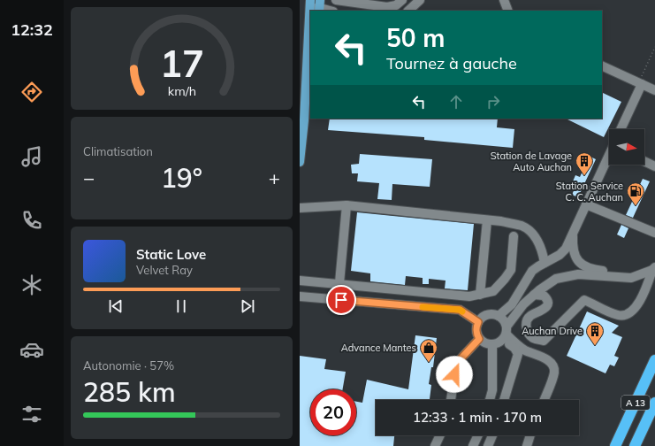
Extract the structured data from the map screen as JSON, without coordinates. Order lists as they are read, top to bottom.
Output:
{
  "streets": {
    "highway": ["A 13"]
  },
  "places": {
    "building": ["Station de Lavage Auto Auchan", "Auchan Drive"],
    "fuel station": ["Station Service C. C. Auchan"],
    "shop": ["Advance Mantes"]
  },
  "north": "right",
  "page": {
    "tabs": "12:32",
    "turn": ["50 m", "Tournez à gauche"],
    "tile": [
      "Climatisation",
      ["Autonomie · 57%", "285 km"]
    ],
    "heat": ["−", "19°", "+"],
    "song": ["Static Love", "Velvet Ray"],
    "limit": "20",
    "trip": "12:33 · 1 min · 170 m",
    "gauge": ["17", "km/h"]
  }
}
